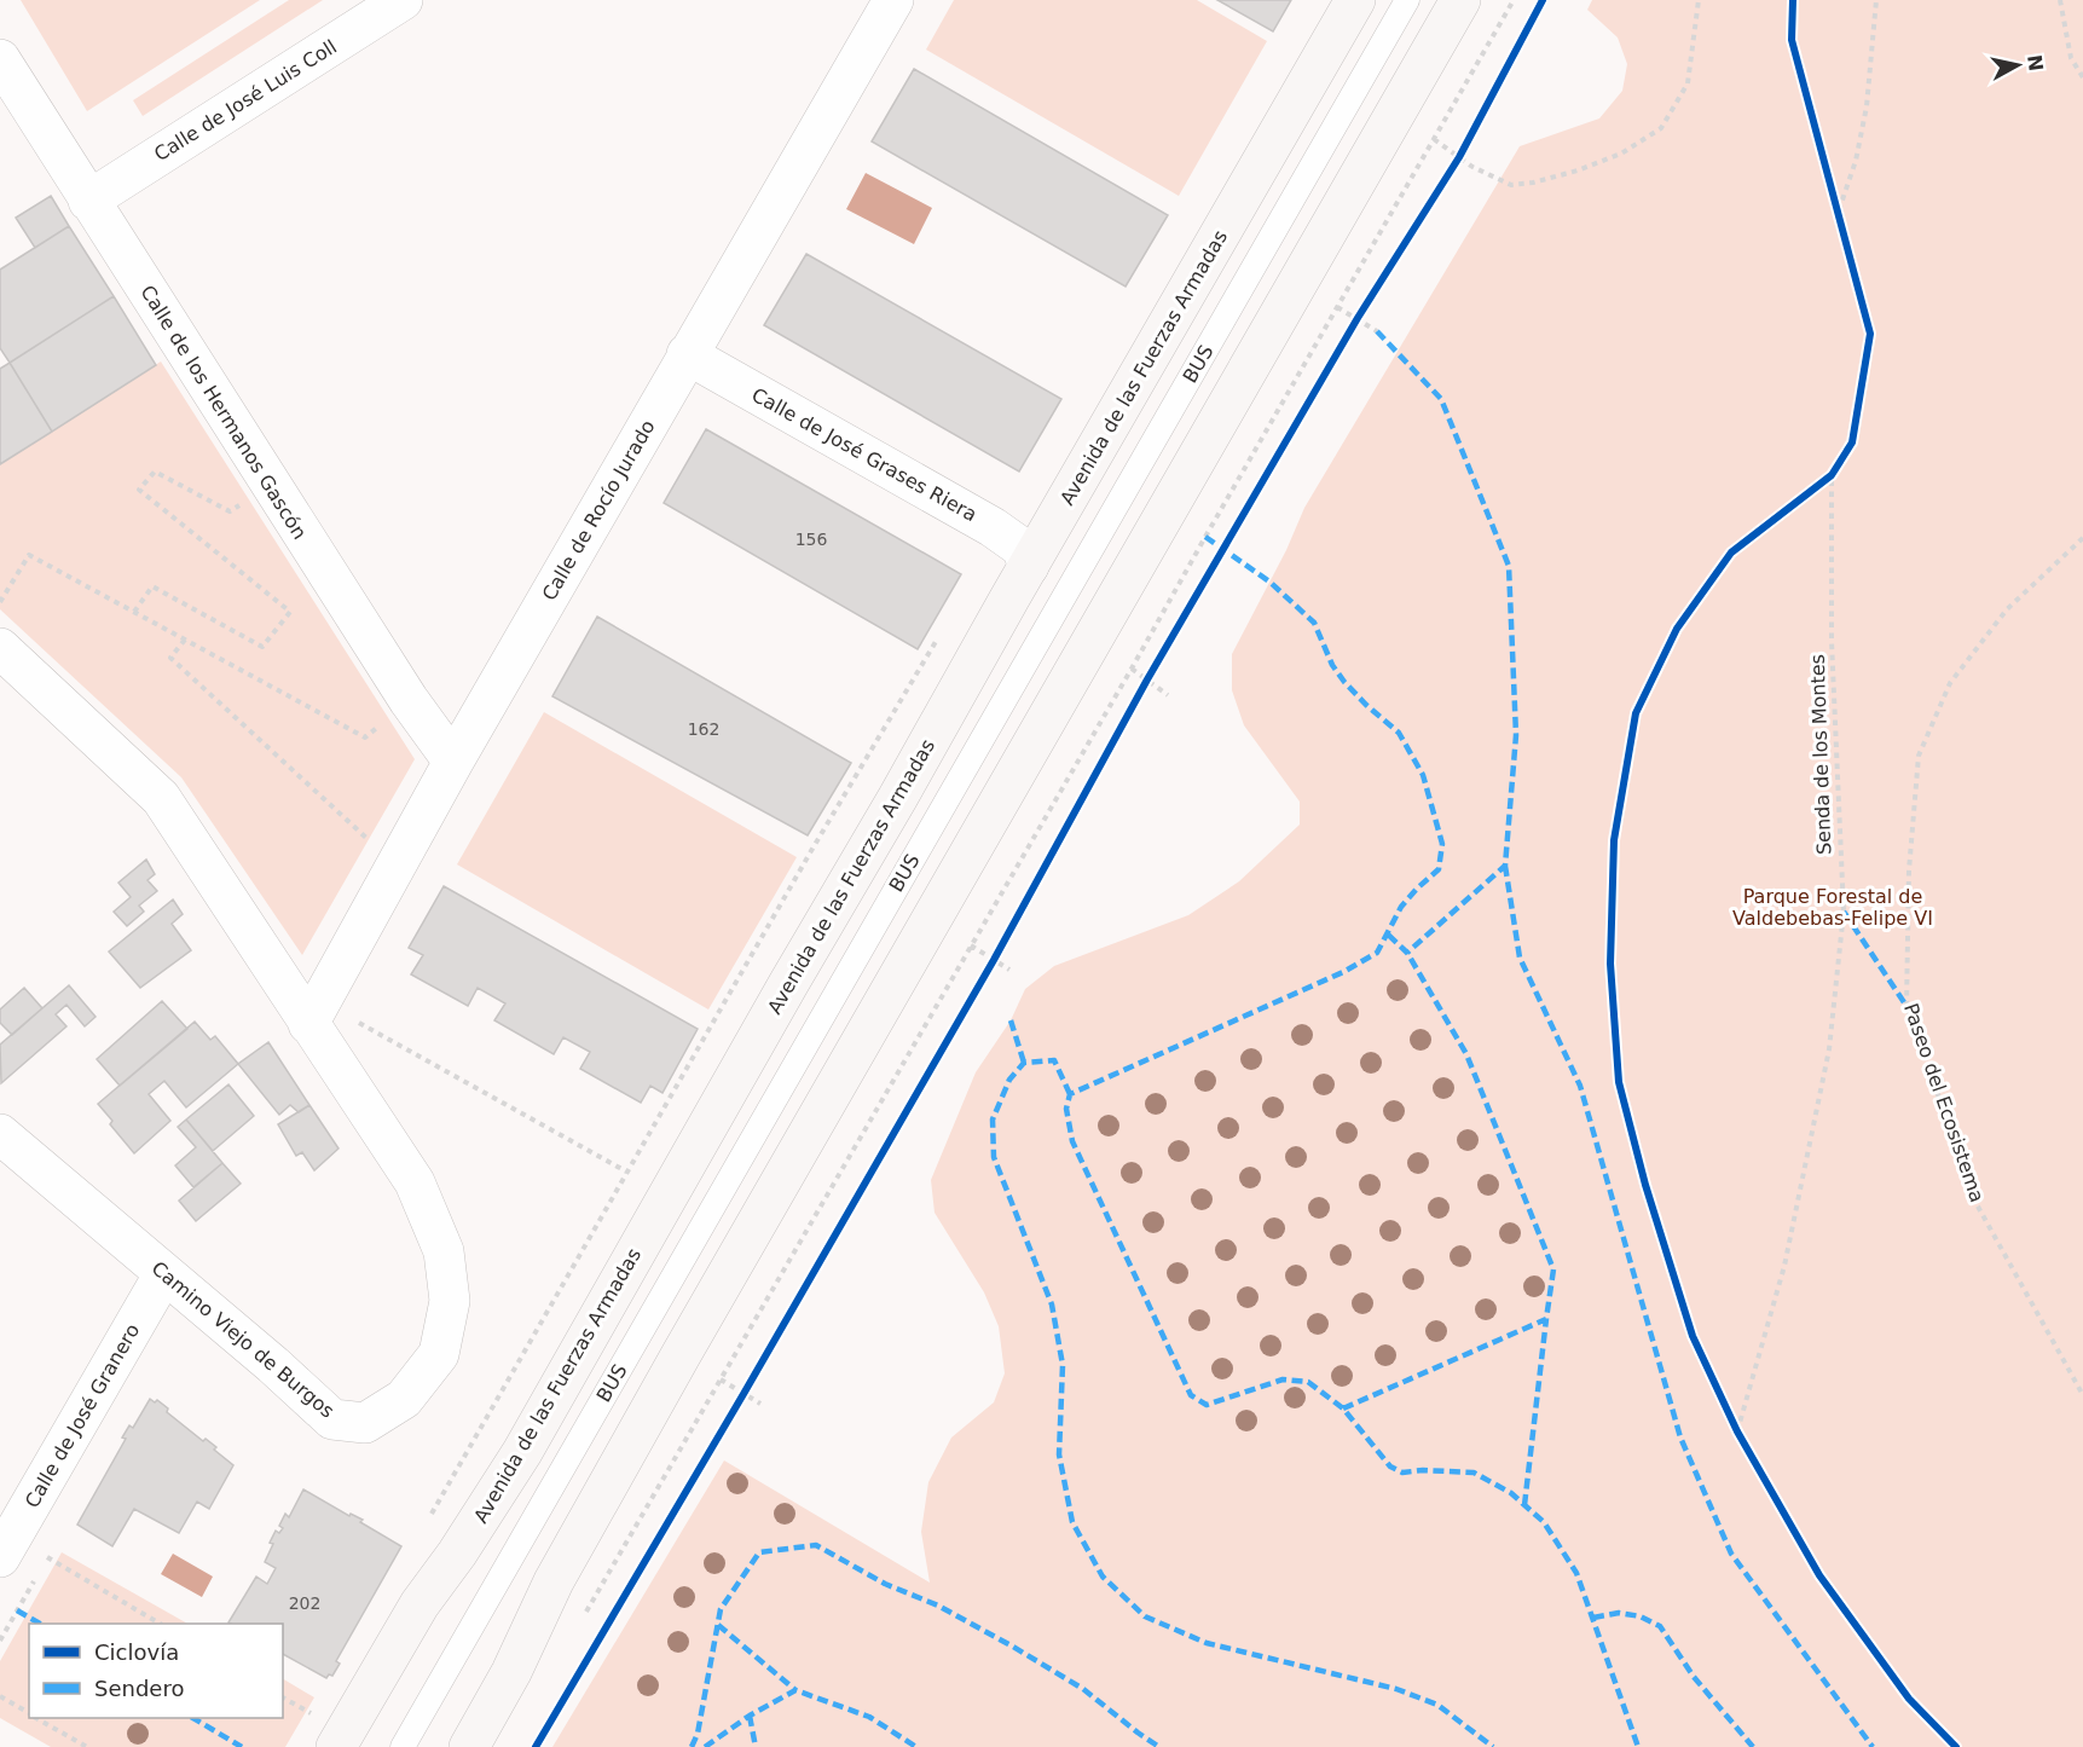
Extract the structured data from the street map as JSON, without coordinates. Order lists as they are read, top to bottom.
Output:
{
  "streets": {
    "street": [
      "Calle de José Luis Coll",
      "Avenida de las Fuerzas Armadas",
      "Calle de los Hermanos Gascón",
      "Calle de José Grases Riera",
      "Calle de Rocío Jurado",
      "Camino Viejo de Burgos",
      "Calle de José Granero"
    ],
    "lane": ["BUS"],
    "path": ["Senda de los Montes", "Paseo del Ecosistema"]
  },
  "crossings": [
    ["Calle de José Luis Coll", "Calle de los Hermanos Gascón"],
    ["Avenida de las Fuerzas Armadas", "Calle de José Grases Riera"],
    ["Calle de los Hermanos Gascón", "Calle de Rocío Jurado"],
    ["Calle de José Grases Riera", "Calle de Rocío Jurado"],
    ["Calle de Rocío Jurado", "Camino Viejo de Burgos"],
    ["Camino Viejo de Burgos", "Calle de José Granero"]
  ],
  "parks": ["Parque Forestal de Valdebebas-Felipe VI"],
  "house_numbers": ["156", "162", "202"],
  "legend": ["Ciclovía", "Sendero"],
  "north": "right"
}
